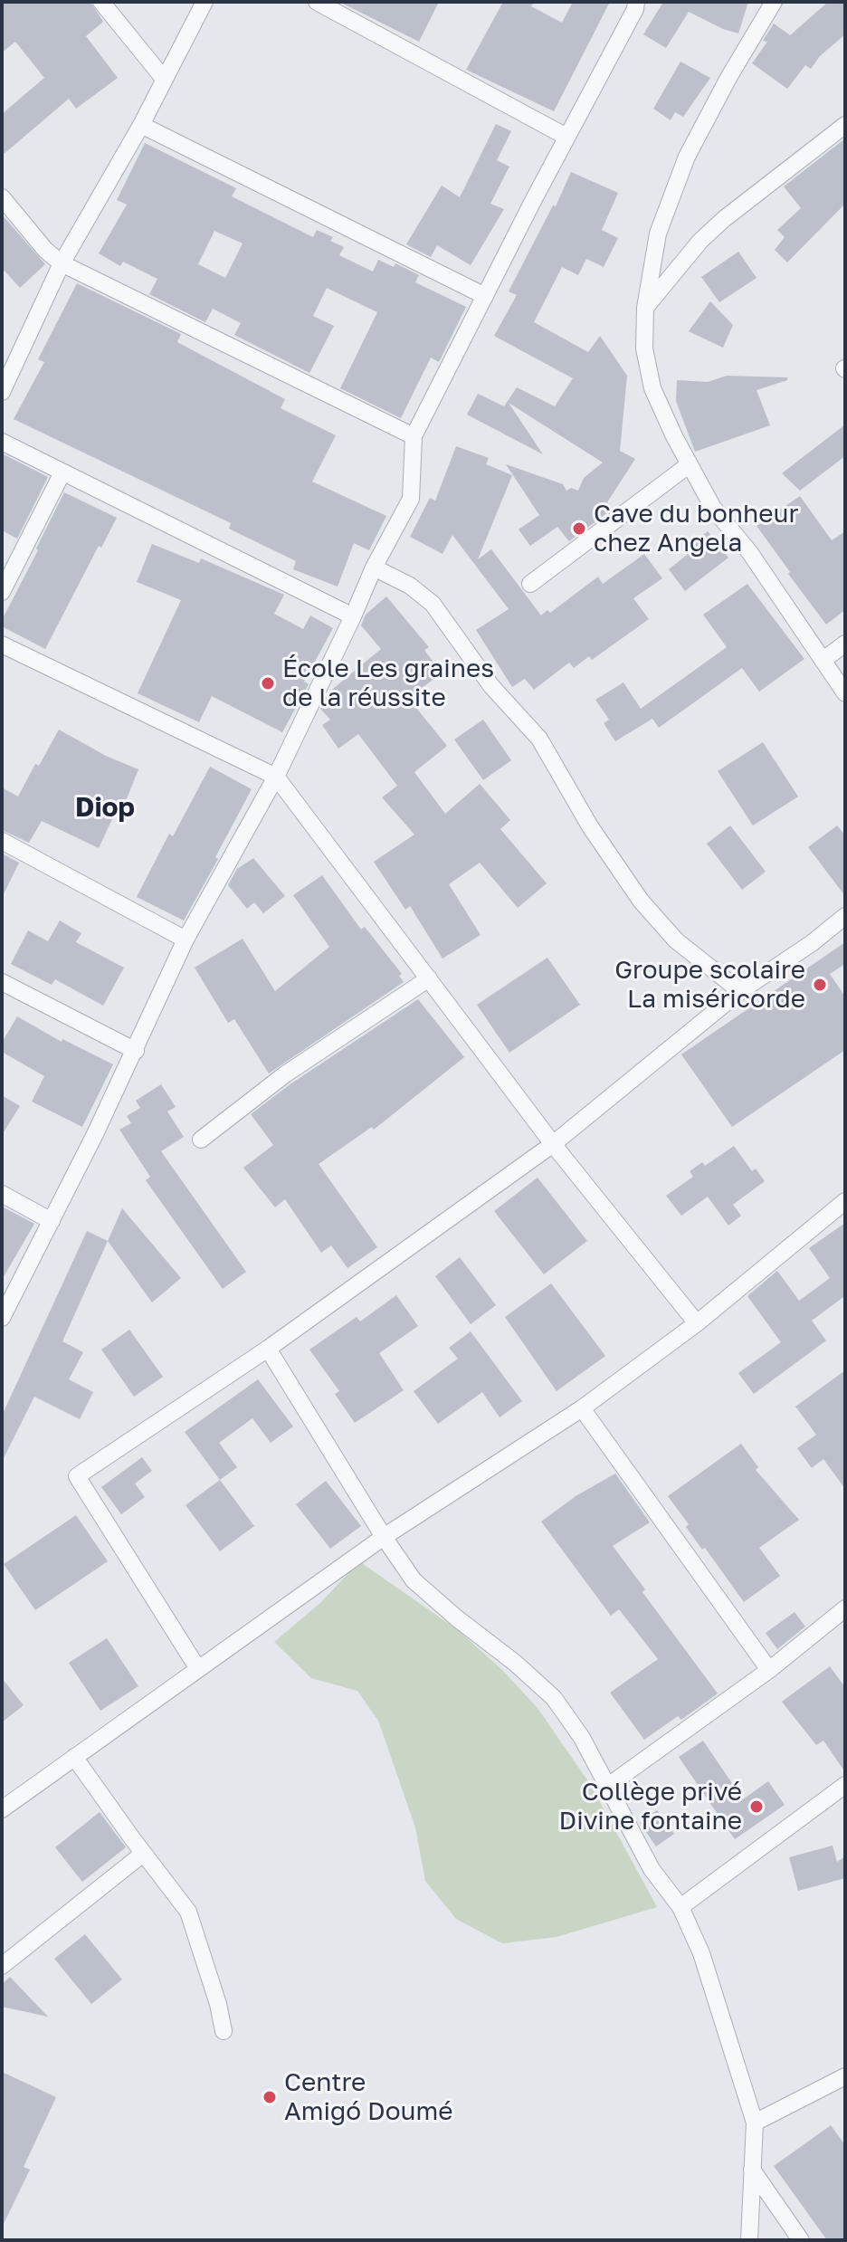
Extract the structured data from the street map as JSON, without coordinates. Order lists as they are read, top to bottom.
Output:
{
  "districts": ["Diop"],
  "places": [
    "Cave du bonheur chez Angela",
    "École Les graines de la réussite",
    "Groupe scolaire La miséricorde",
    "Collège privé Divine fontaine",
    "Centre Amigó Doumé"
  ]
}
